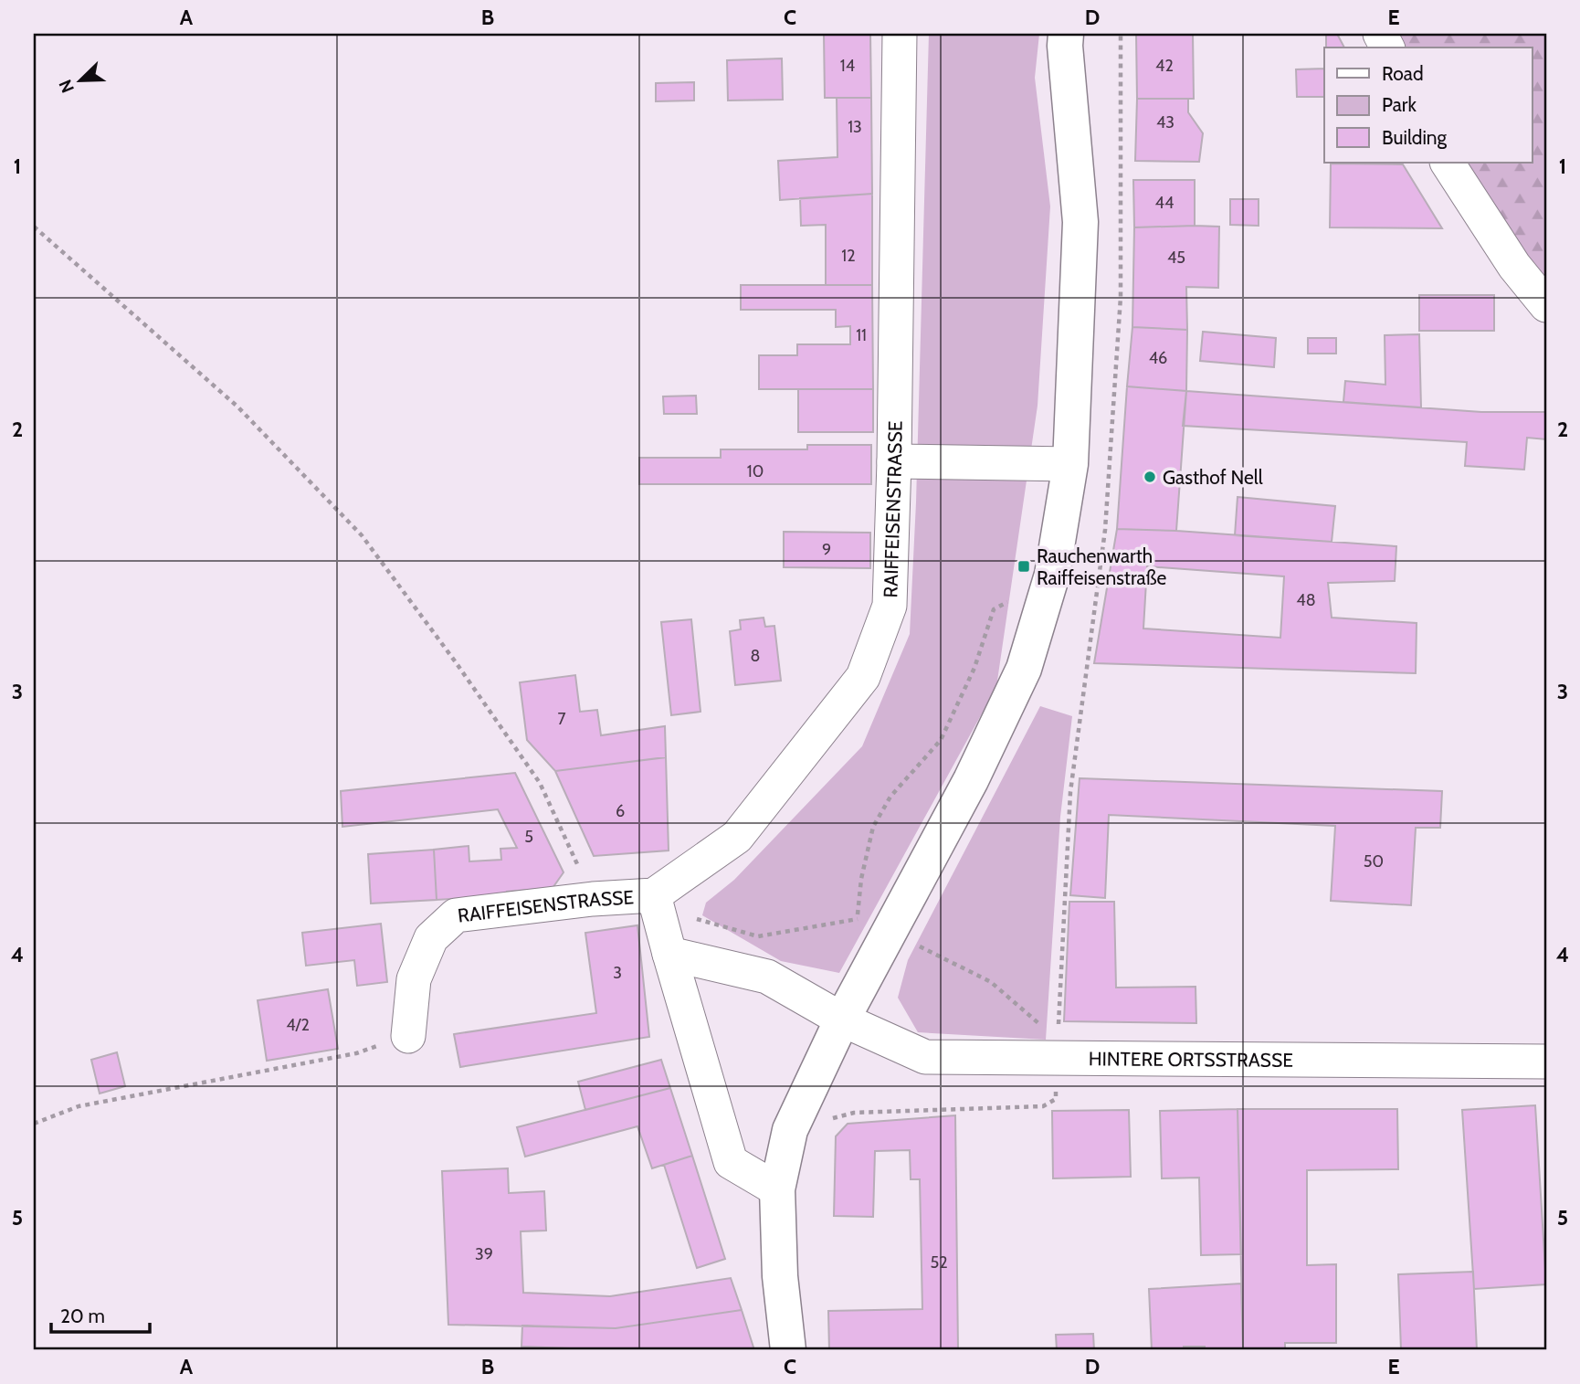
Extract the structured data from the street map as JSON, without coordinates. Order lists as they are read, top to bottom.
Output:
{
  "streets": {
    "street": ["RAIFFEISENSTRASSE", "HINTERE ORTSSTRASSE"]
  },
  "crossings": [
    ["RAIFFEISENSTRASSE", "HINTERE ORTSSTRASSE"]
  ],
  "places": {
    "other": ["Gasthof Nell"],
    "transit": ["Rauchenwarth Raiffeisenstraße"]
  },
  "house_numbers": [
    "14",
    "42",
    "43",
    "13",
    "44",
    "12",
    "45",
    "11",
    "46",
    "10",
    "9",
    "48",
    "8",
    "7",
    "6",
    "5",
    "50",
    "3",
    "4/2",
    "39",
    "52"
  ],
  "legend": ["Road", "Park", "Building"],
  "scale_bar": "20 m",
  "north": "bottom left",
  "grid": {
    "columns": [
      "A",
      "B",
      "C",
      "D",
      "E"
    ],
    "rows": [
      "1",
      "2",
      "3",
      "4",
      "5"
    ]
  }
}
